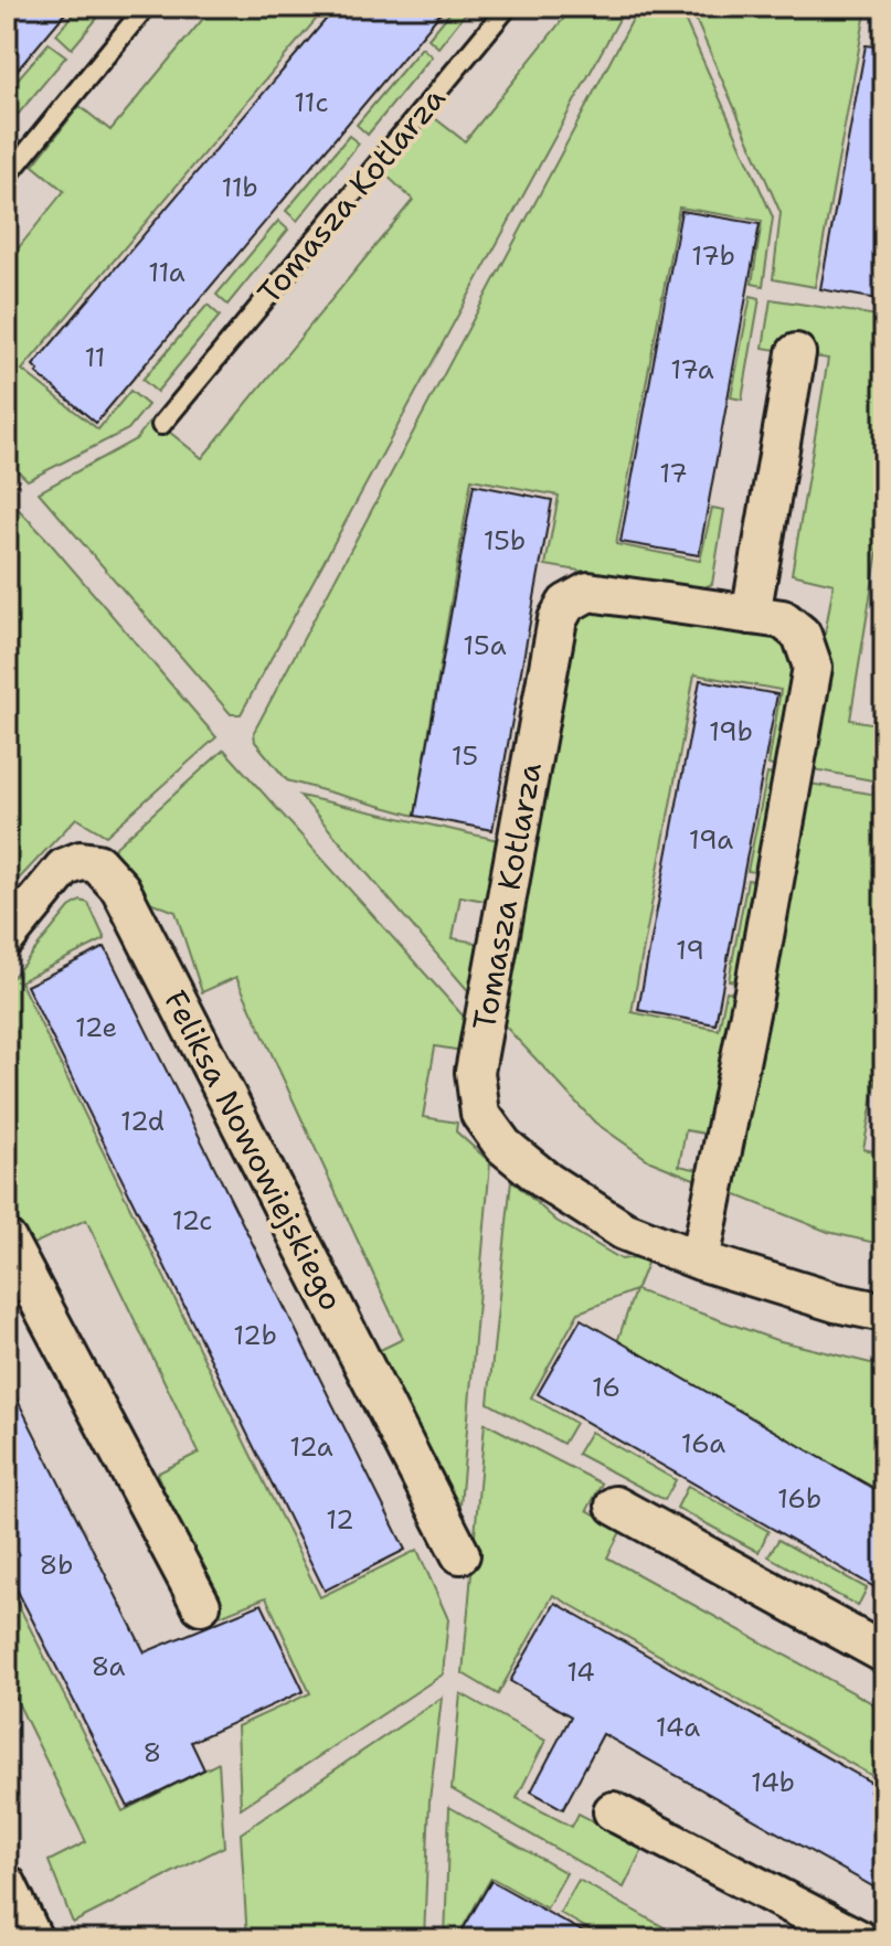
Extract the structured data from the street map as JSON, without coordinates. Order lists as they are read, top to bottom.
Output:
{
  "streets": {
    "street": ["Tomasza Kotlarza", "Feliksa Nowowiejskiego"]
  },
  "house_numbers": [
    "11c",
    "11b",
    "17b",
    "11a",
    "11",
    "17a",
    "17",
    "15b",
    "15a",
    "19b",
    "15",
    "19a",
    "19",
    "12e",
    "12d",
    "12c",
    "12b",
    "16",
    "16a",
    "12a",
    "16b",
    "12",
    "8b",
    "8a",
    "14",
    "14a",
    "8",
    "14b"
  ]
}
